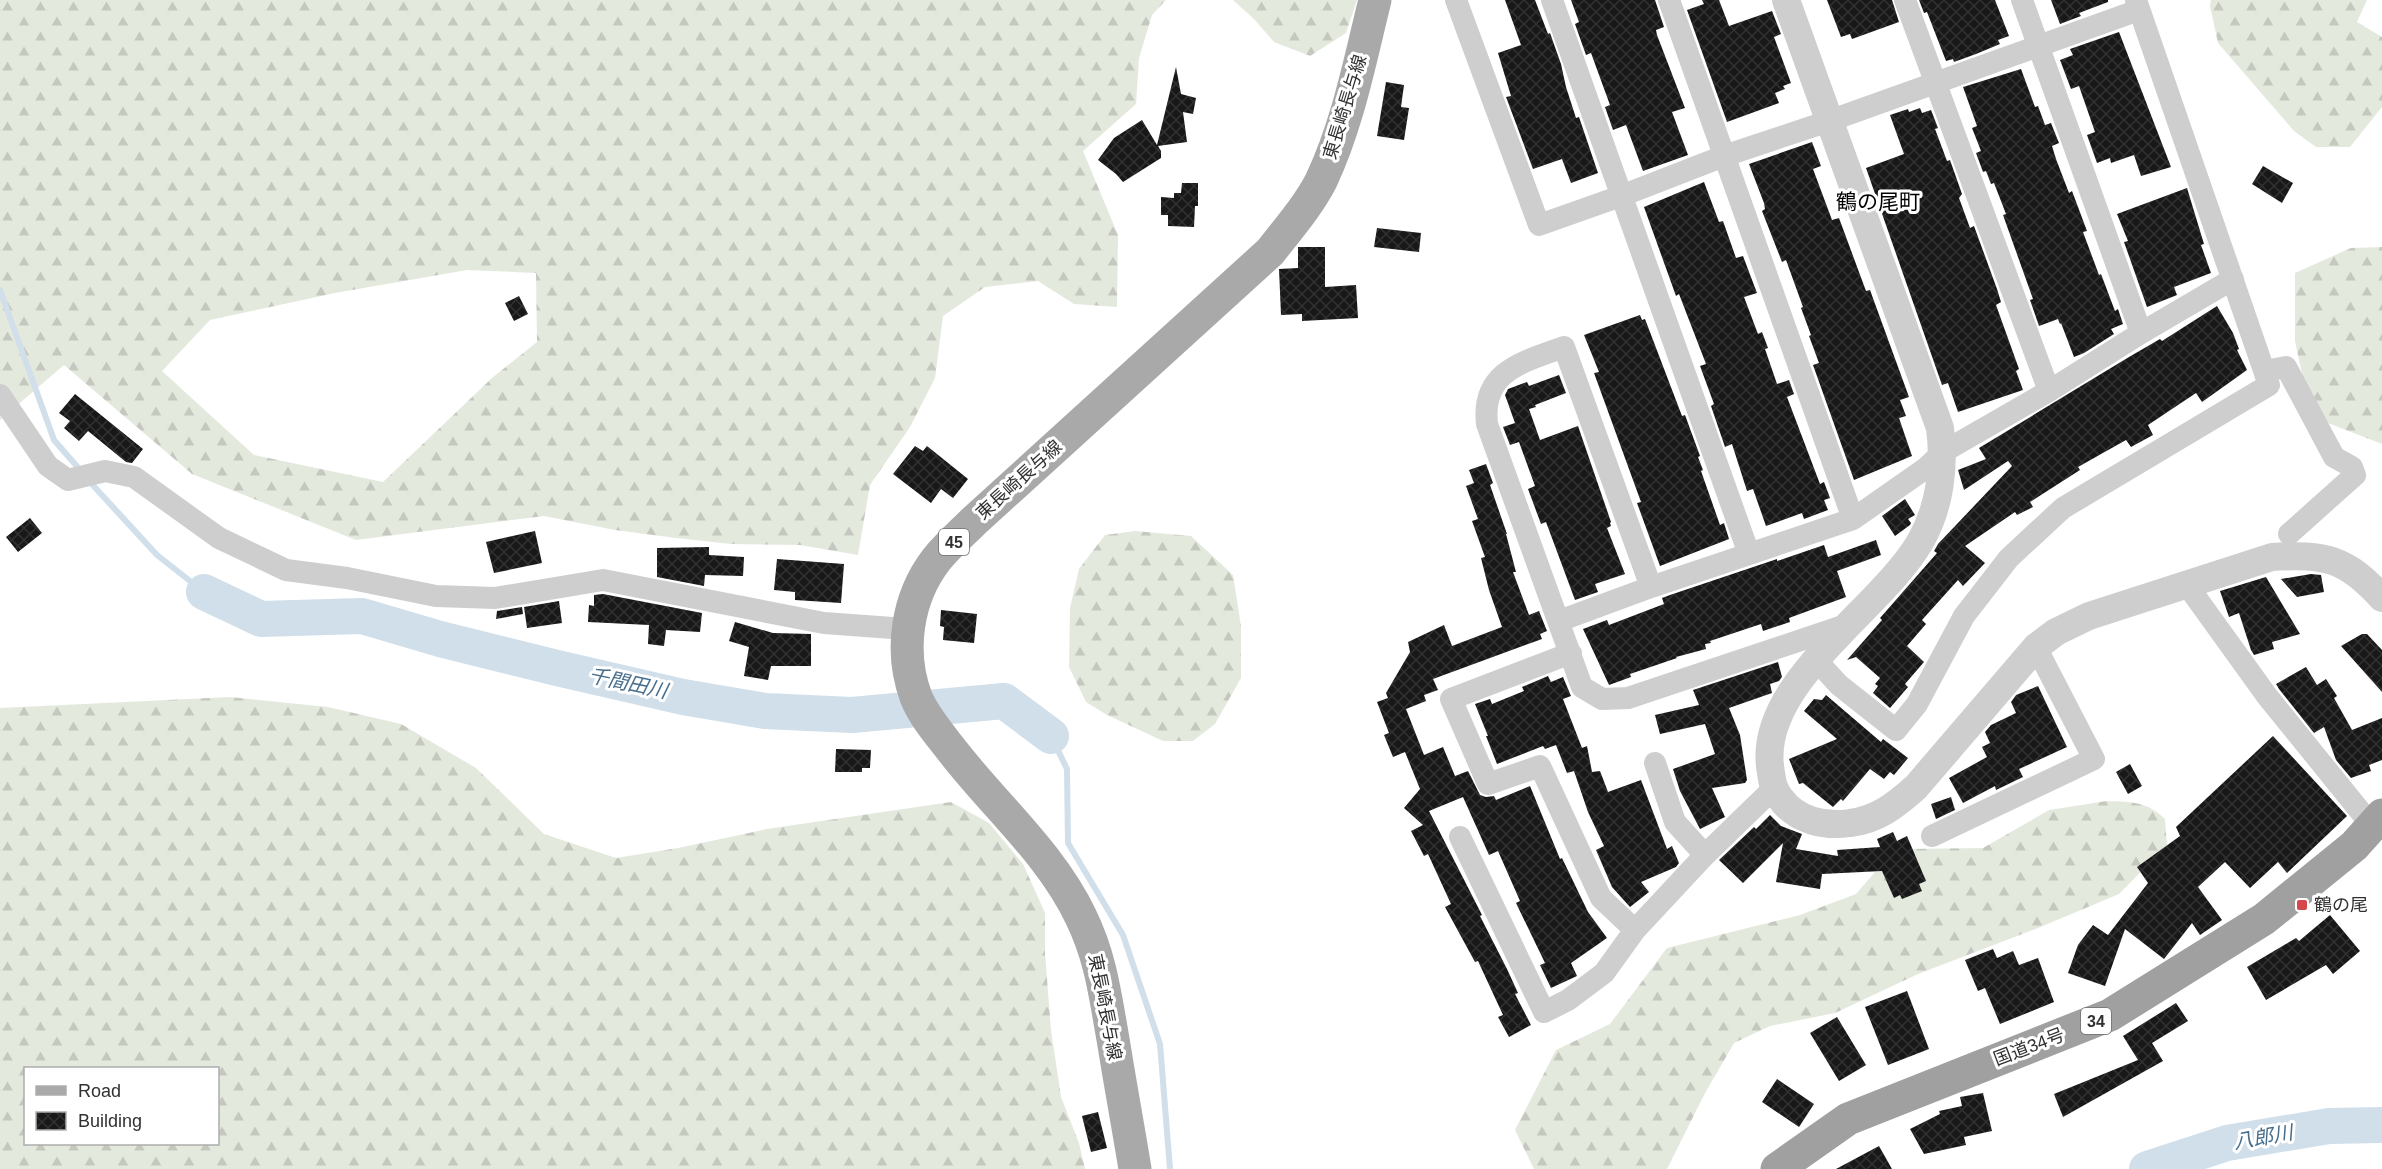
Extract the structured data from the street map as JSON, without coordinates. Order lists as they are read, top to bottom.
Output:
{
  "streets": {
    "highway": ["34", "国道34号"],
    "main road": ["東長崎長与線", "45"]
  },
  "districts": ["鶴の尾町"],
  "water": ["千間田川", "八郎川"],
  "places": {
    "transit": ["鶴の尾"]
  },
  "legend": ["Road", "Building"]
}
